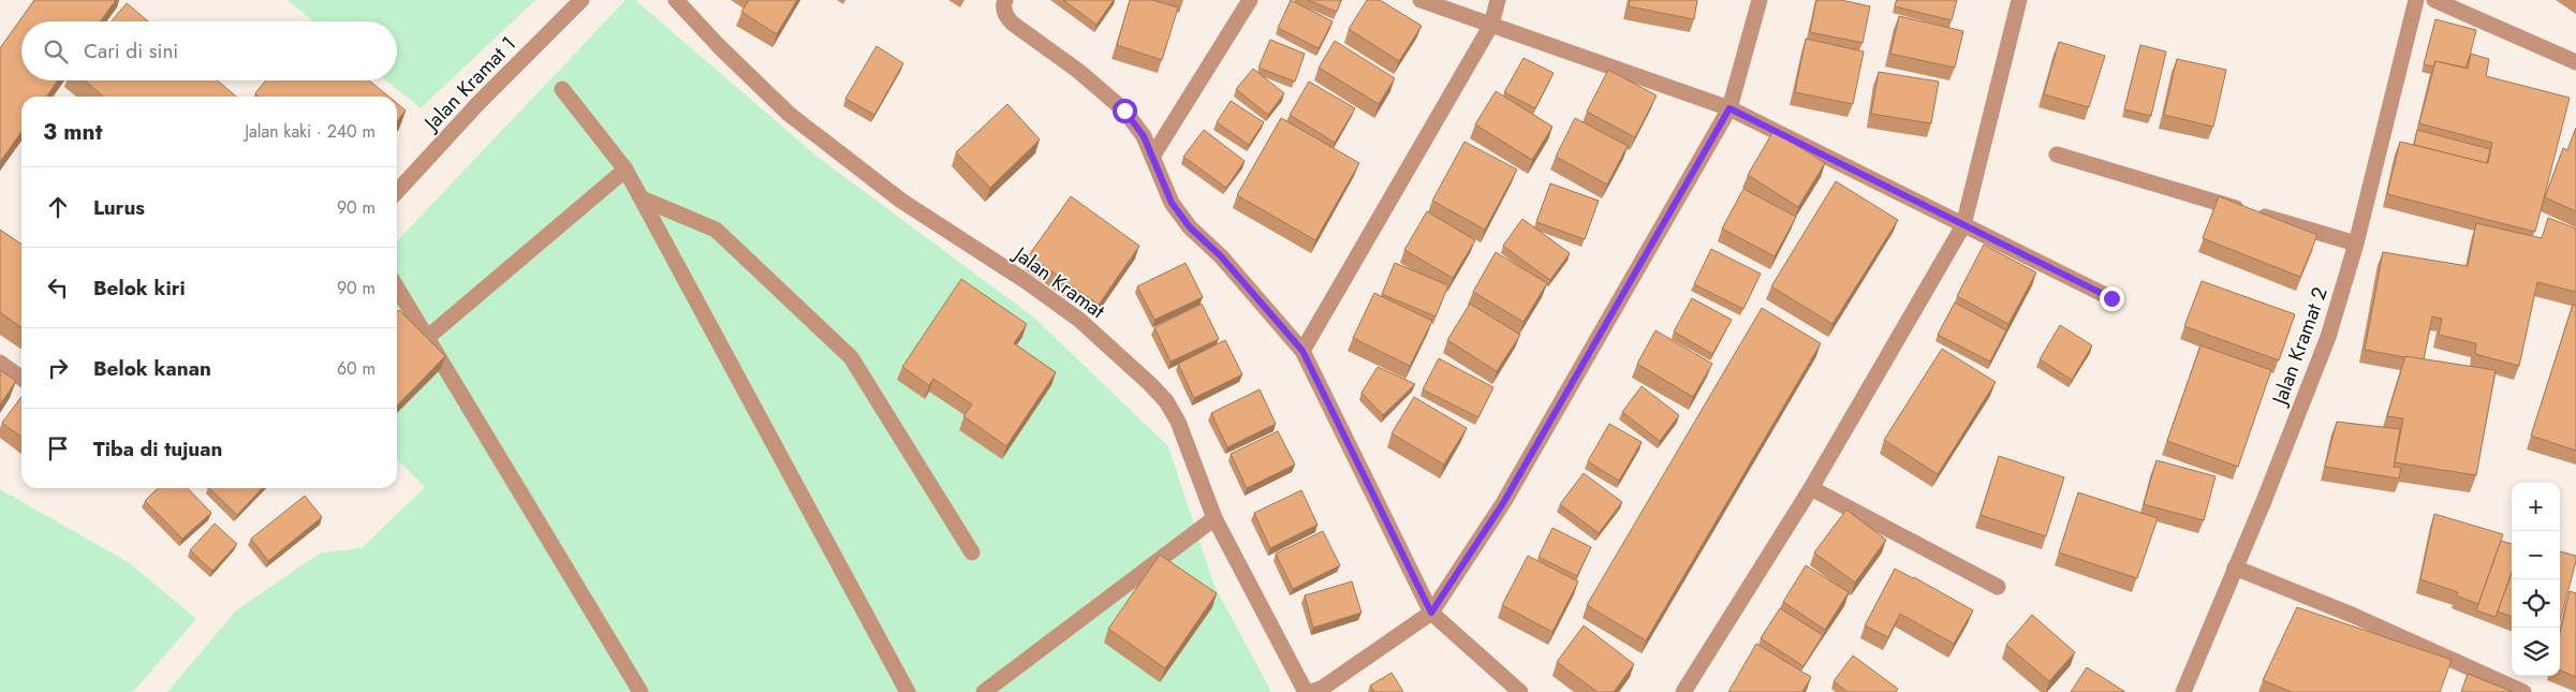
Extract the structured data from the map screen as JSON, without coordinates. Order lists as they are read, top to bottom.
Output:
{
  "streets": {
    "street": ["Jalan Kramat 1", "Jalan Kramat", "Jalan Kramat 2"]
  },
  "page": {
    "search": "Cari di sini",
    "heading": ["3 mnt", "Jalan kaki · 240 m"],
    "list": [
      ["Lurus", "90 m"],
      ["Belok kiri", "90 m"],
      ["Belok kanan", "60 m"],
      "Tiba di tujuan"
    ],
    "map_buttons": ["+", "−"]
  }
}
